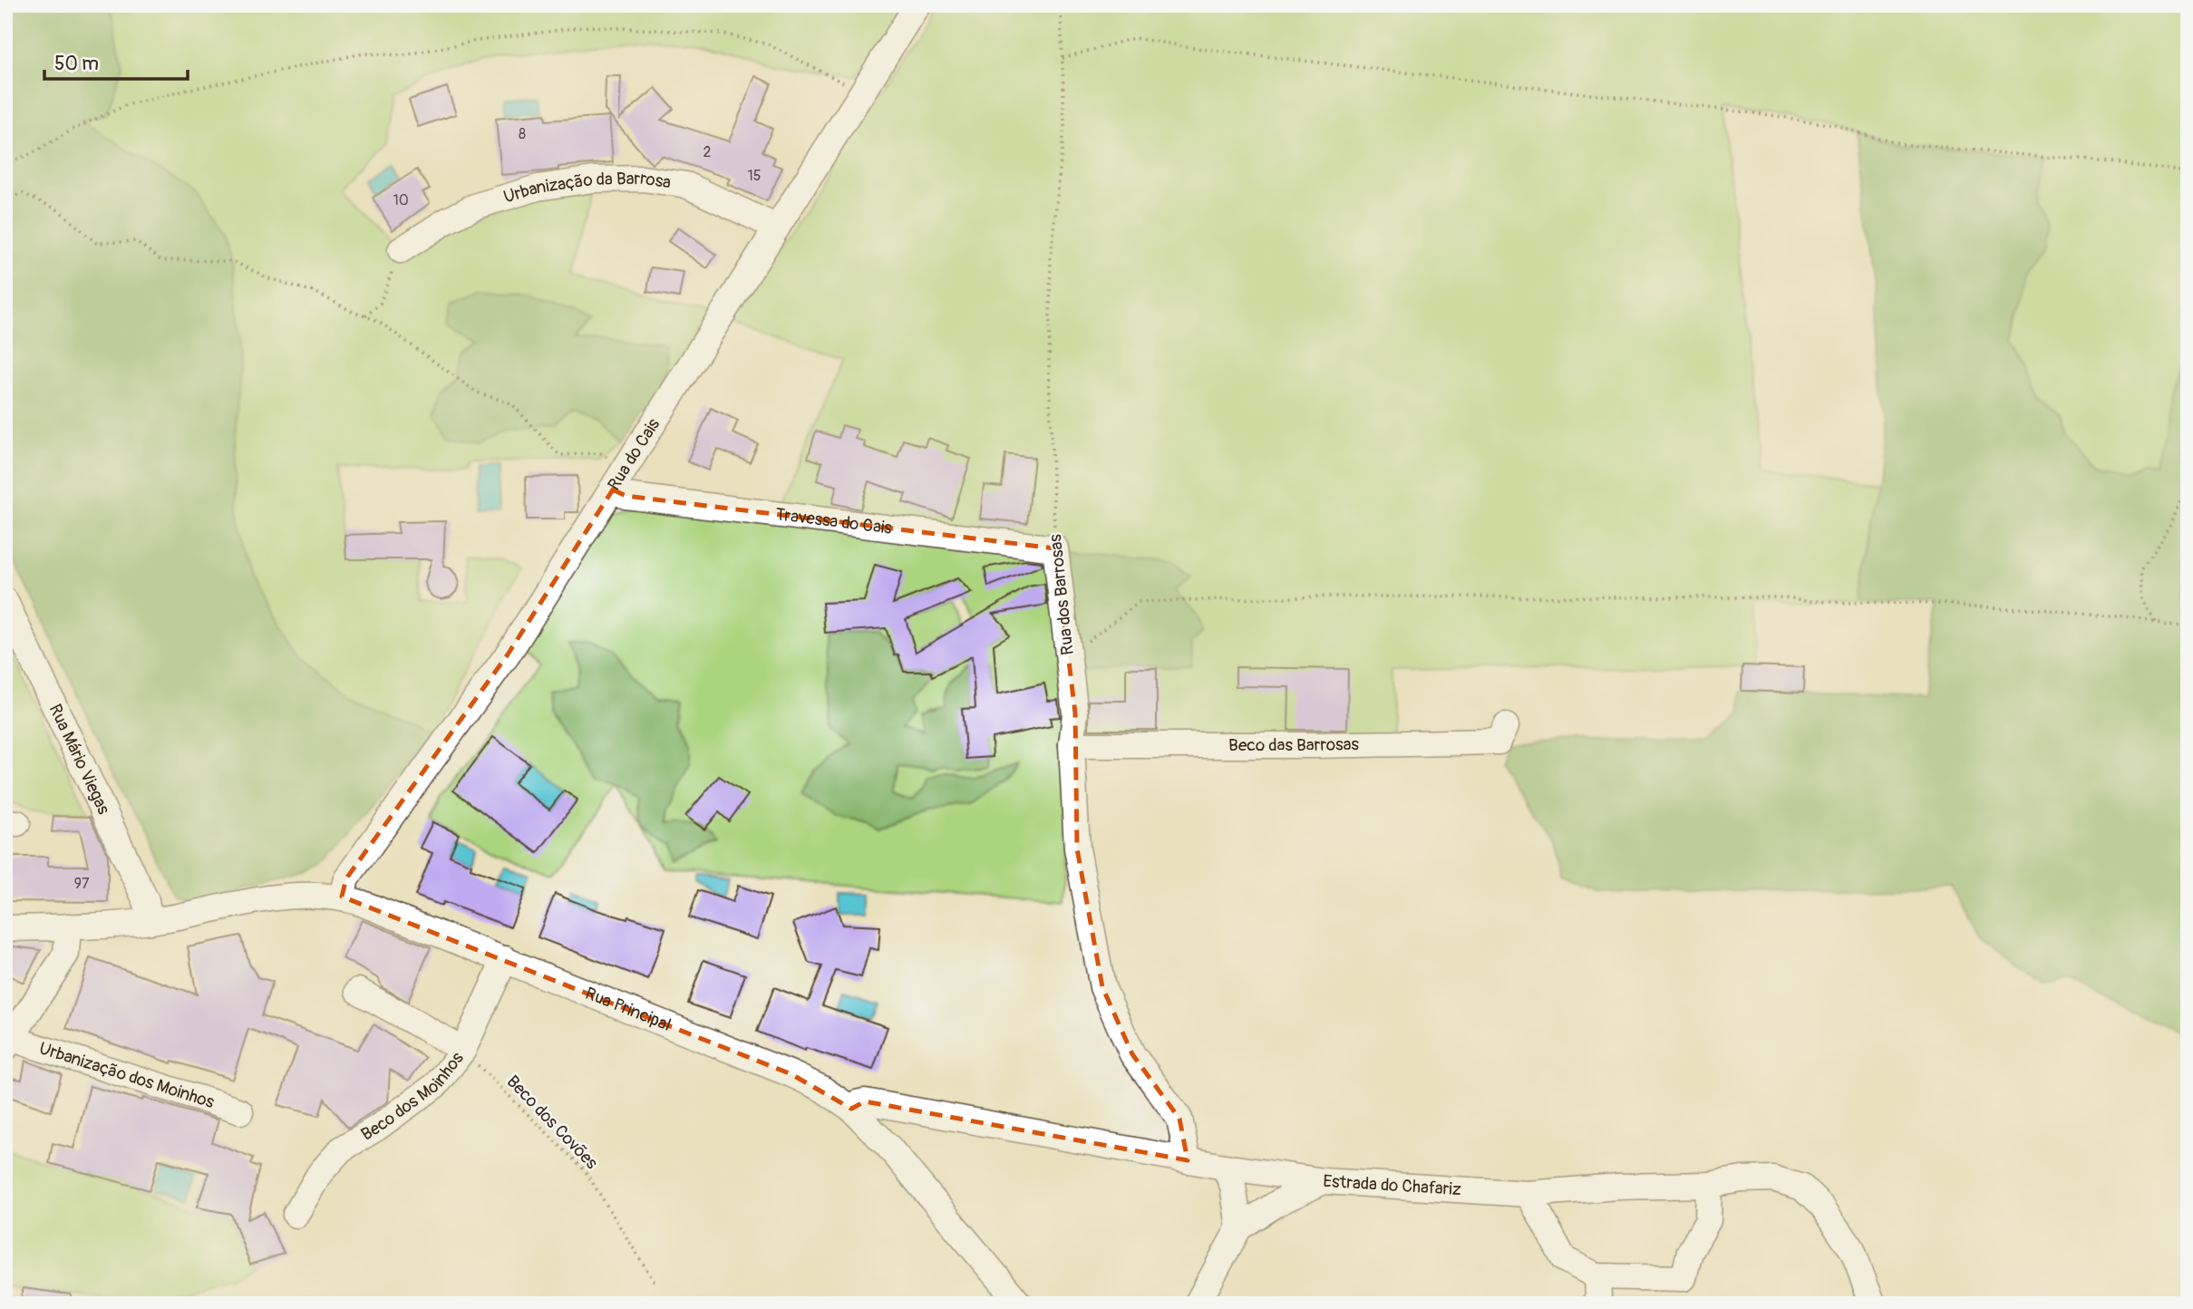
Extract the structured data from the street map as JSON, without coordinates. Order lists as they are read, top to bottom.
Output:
{
  "streets": {
    "street": [
      "Urbanização da Barrosa",
      "Rua do Cais",
      "Travessa do Cais",
      "Rua dos Barrosas",
      "Beco das Barrosas",
      "Rua Mário Viegas",
      "Rua Principal",
      "Urbanização dos Moinhos",
      "Beco dos Moinhos",
      "Estrada do Chafariz"
    ],
    "path": ["Beco dos Covões"]
  },
  "crossings": [
    ["Urbanização da Barrosa", "Rua do Cais"],
    ["Rua do Cais", "Travessa do Cais"],
    ["Rua do Cais", "Rua Principal"],
    ["Travessa do Cais", "Rua dos Barrosas"],
    ["Rua dos Barrosas", "Beco das Barrosas"],
    ["Rua dos Barrosas", "Estrada do Chafariz"],
    ["Rua Mário Viegas", "Rua Principal"],
    ["Rua Principal", "Beco dos Moinhos"],
    ["Rua Principal", "Estrada do Chafariz"],
    ["Beco dos Moinhos", "Beco dos Covões"]
  ],
  "house_numbers": [
    "8",
    "2",
    "15",
    "10",
    "97"
  ],
  "scale_bar": "50 m"
}
